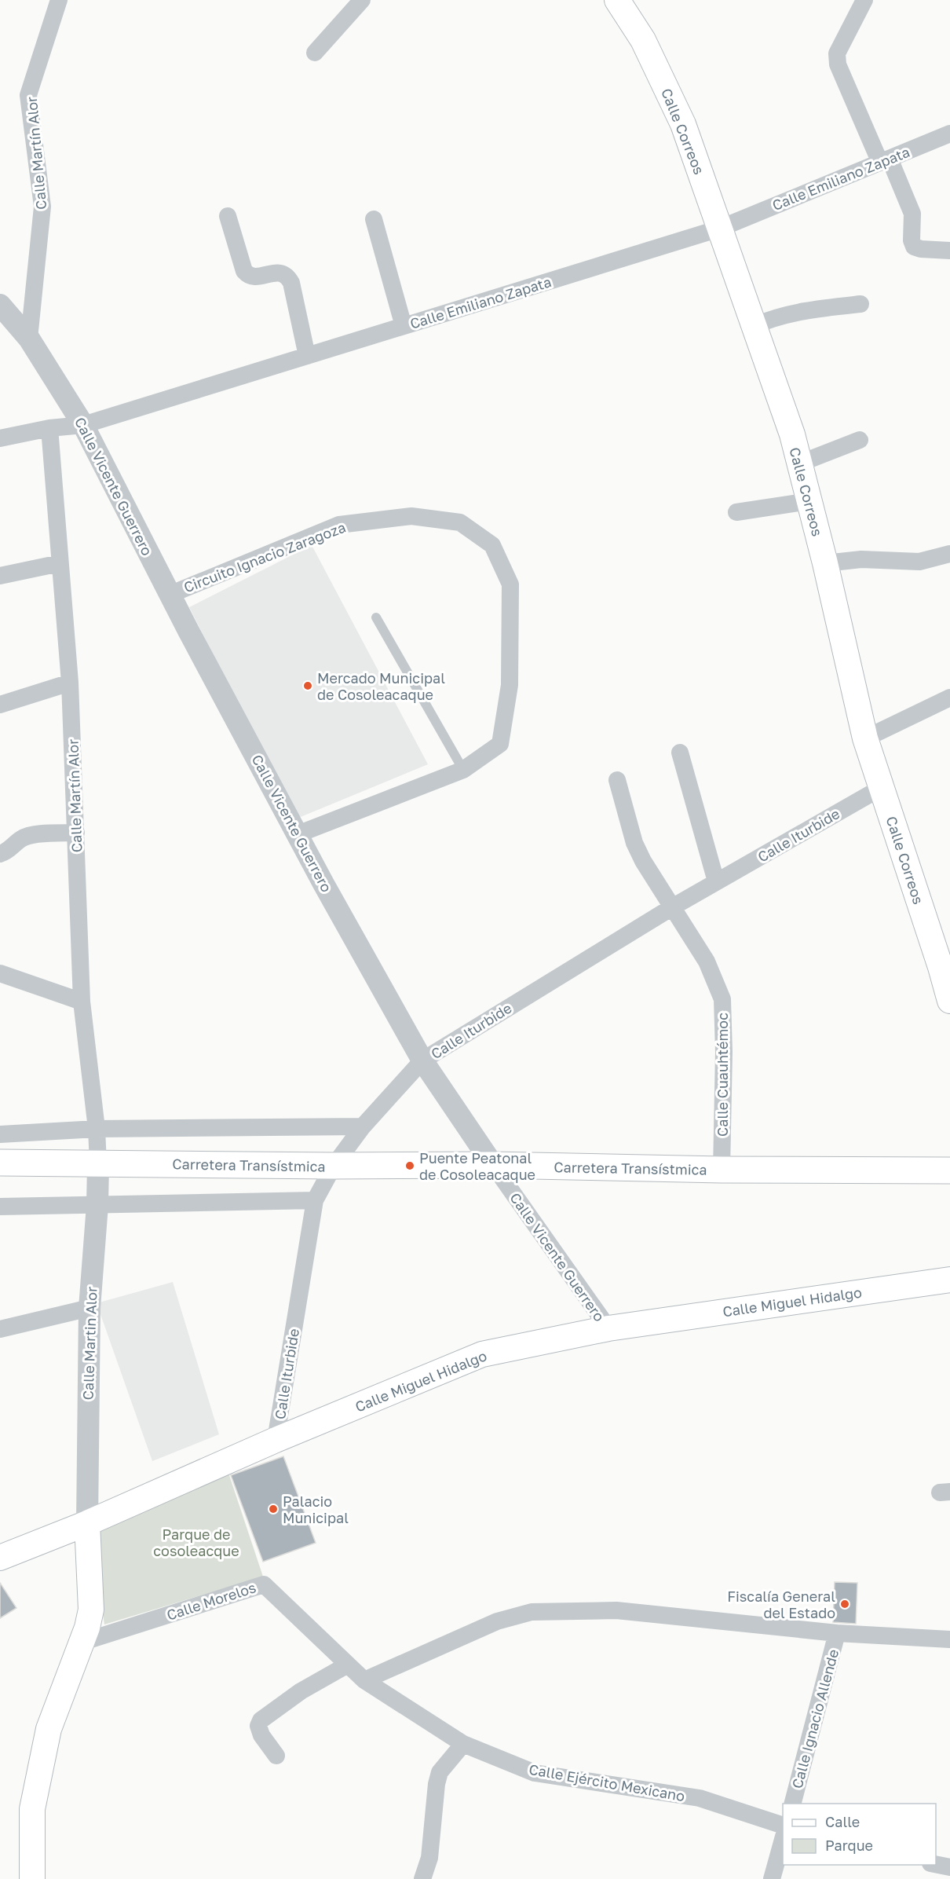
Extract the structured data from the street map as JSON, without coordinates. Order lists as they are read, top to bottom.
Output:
{
  "streets": {
    "main road": ["Calle Correos", "Carretera Transístmica", "Calle Miguel Hidalgo"],
    "street": [
      "Calle Martín Alor",
      "Calle Emiliano Zapata",
      "Calle Vicente Guerrero",
      "Circuito Ignacio Zaragoza",
      "Calle Iturbide",
      "Calle Cuauhtémoc",
      "Calle Martin Alor",
      "Calle Morelos",
      "Calle Ignacio Allende",
      "Calle Ejército Mexicano"
    ]
  },
  "crossings": [
    ["Calle Correos", "Calle Emiliano Zapata"],
    ["Calle Correos", "Calle Iturbide"],
    ["Calle Martín Alor", "Calle Emiliano Zapata"],
    ["Calle Martín Alor", "Calle Vicente Guerrero"],
    ["Calle Martín Alor", "Carretera Transístmica"],
    ["Calle Martín Alor", "Calle Martin Alor"],
    ["Calle Emiliano Zapata", "Calle Vicente Guerrero"],
    ["Calle Vicente Guerrero", "Circuito Ignacio Zaragoza"],
    ["Calle Vicente Guerrero", "Calle Iturbide"],
    ["Calle Vicente Guerrero", "Carretera Transístmica"],
    ["Calle Vicente Guerrero", "Calle Miguel Hidalgo"],
    ["Calle Iturbide", "Calle Cuauhtémoc"],
    ["Calle Iturbide", "Carretera Transístmica"],
    ["Calle Iturbide", "Calle Miguel Hidalgo"],
    ["Calle Cuauhtémoc", "Carretera Transístmica"],
    ["Carretera Transístmica", "Calle Martin Alor"],
    ["Calle Miguel Hidalgo", "Calle Martin Alor"],
    ["Calle Morelos", "Calle Ejército Mexicano"]
  ],
  "parks": ["Parque de cosoleacque"],
  "places": [
    "Mercado Municipal de Cosoleacaque",
    "Puente Peatonal de Cosoleacaque",
    "Palacio Municipal",
    "Fiscalía General del Estado"
  ],
  "legend": ["Calle", "Parque"]
}
